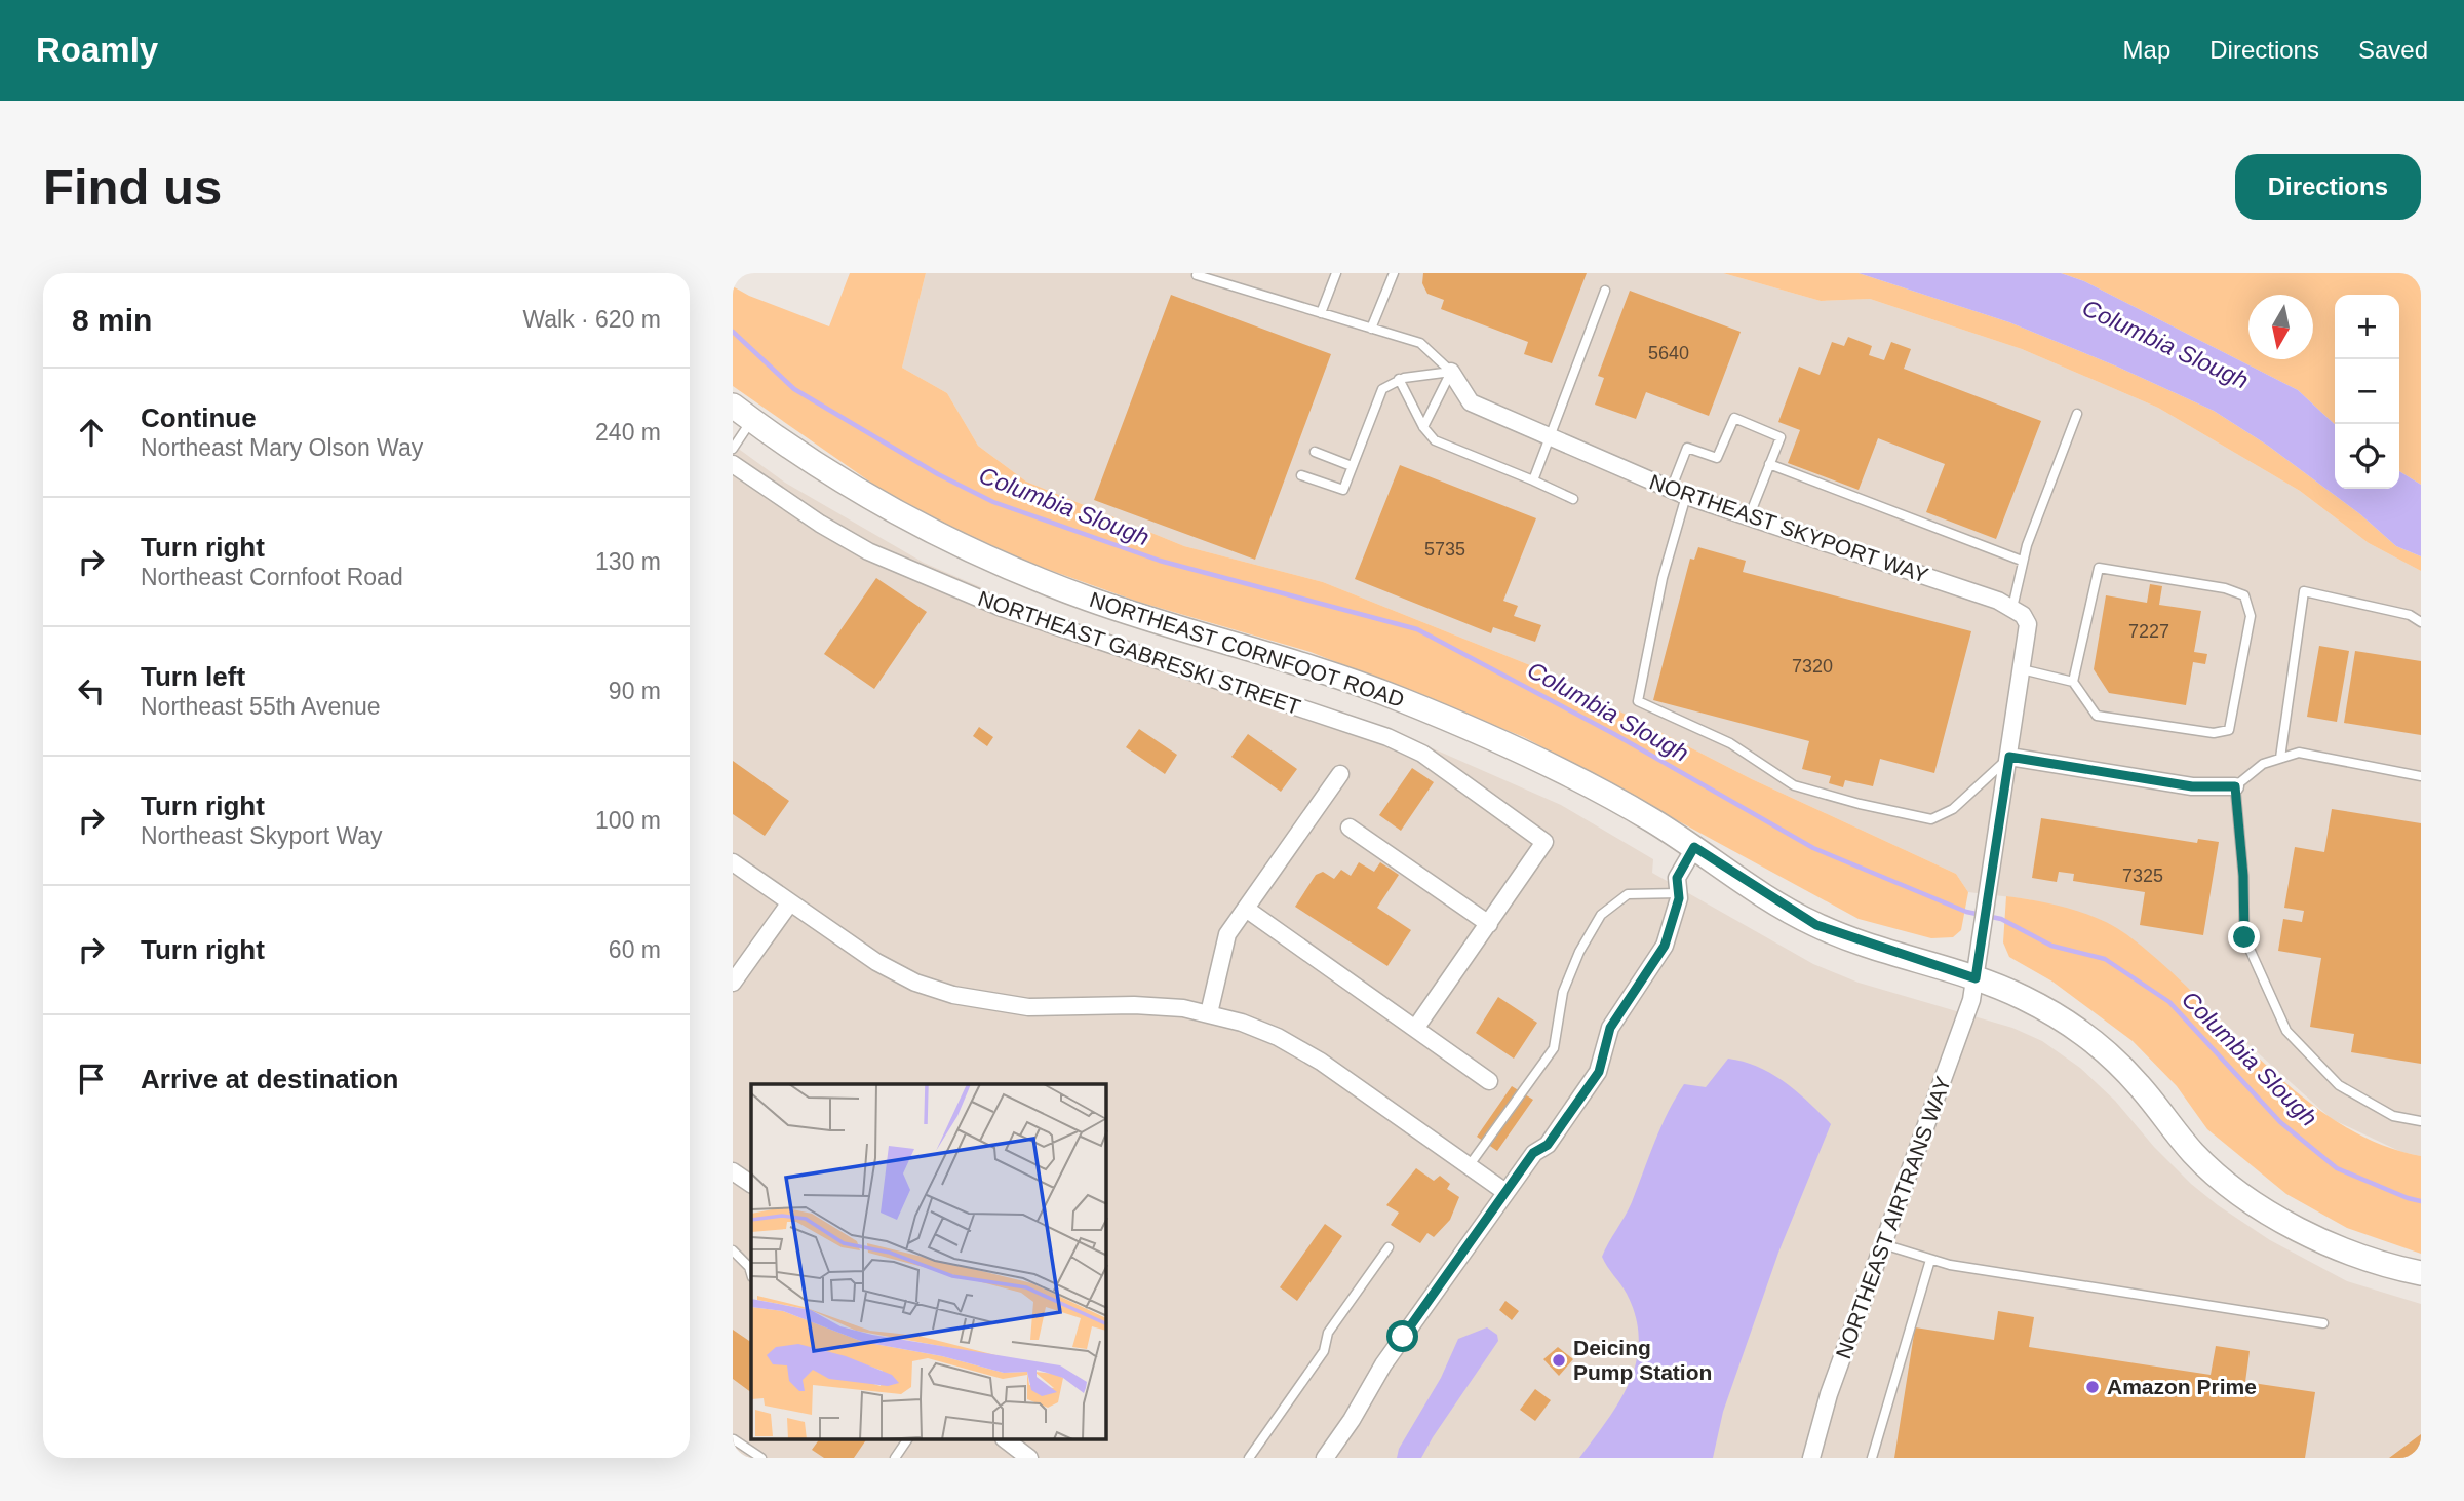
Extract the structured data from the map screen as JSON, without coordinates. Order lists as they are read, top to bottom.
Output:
{
  "streets": {
    "street": [
      "NORTHEAST SKYPORT WAY",
      "NORTHEAST CORNFOOT ROAD",
      "NORTHEAST GABRESKI STREET",
      "NORTHEAST AIRTRANS WAY"
    ]
  },
  "crossings": [
    ["NORTHEAST SKYPORT WAY", "NORTHEAST AIRTRANS WAY"],
    ["NORTHEAST CORNFOOT ROAD", "NORTHEAST AIRTRANS WAY"]
  ],
  "water": ["Columbia Slough"],
  "places": ["Deicing Pump Station", "Amazon Prime"],
  "house_numbers": [
    "5640",
    "5735",
    "7227",
    "7320",
    "7325"
  ],
  "north": "bottom",
  "page": {
    "header": "Roamly",
    "nav": ["Map", "Directions", "Saved"],
    "buttons": "Directions",
    "title": "Find us",
    "heading": ["8 min", "Walk · 620 m"],
    "map_buttons": ["+", "−"],
    "list": [
      ["Continue", "Northeast Mary Olson Way", "240 m"],
      ["Turn right", "Northeast Cornfoot Road", "130 m"],
      ["Turn left", "Northeast 55th Avenue", "90 m"],
      ["Turn right", "Northeast Skyport Way", "100 m"],
      ["Turn right", "60 m"],
      "Arrive at destination"
    ]
  }
}
